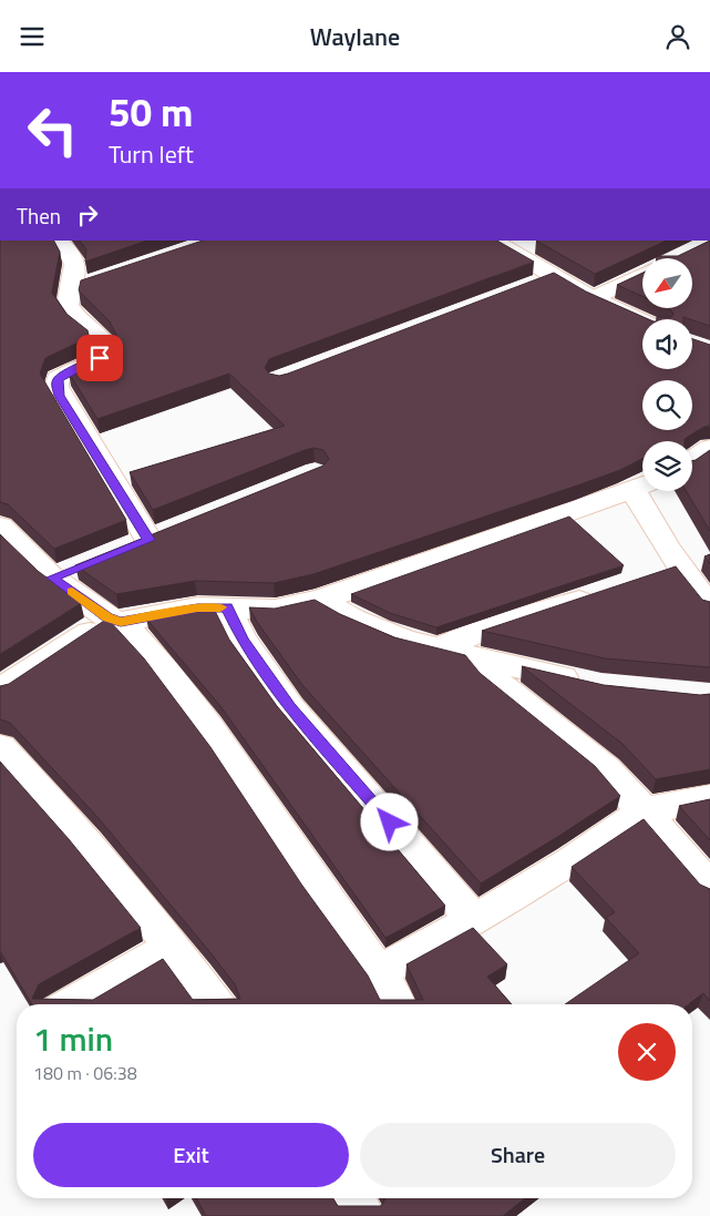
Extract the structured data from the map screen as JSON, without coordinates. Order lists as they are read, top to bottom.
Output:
{
  "north": "bottom left",
  "page": {
    "header": "Waylane",
    "turn": ["50 m", "Turn left"],
    "then": "Then",
    "heading": ["1 min", "180 m · 06:38"],
    "buttons": ["Exit", "Share"]
  }
}
